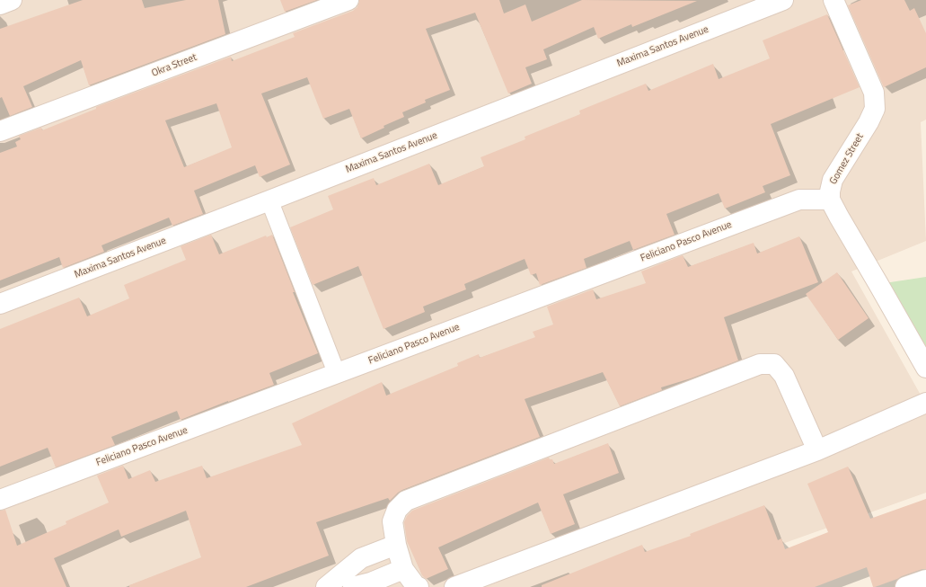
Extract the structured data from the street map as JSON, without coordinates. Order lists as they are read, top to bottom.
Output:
{
  "streets": {
    "street": [
      "Maxima Santos Avenue",
      "Okra Street",
      "Gomez Street",
      "Feliciano Pasco Avenue"
    ]
  },
  "crossings": [
    ["Gomez Street", "Feliciano Pasco Avenue"]
  ]
}
